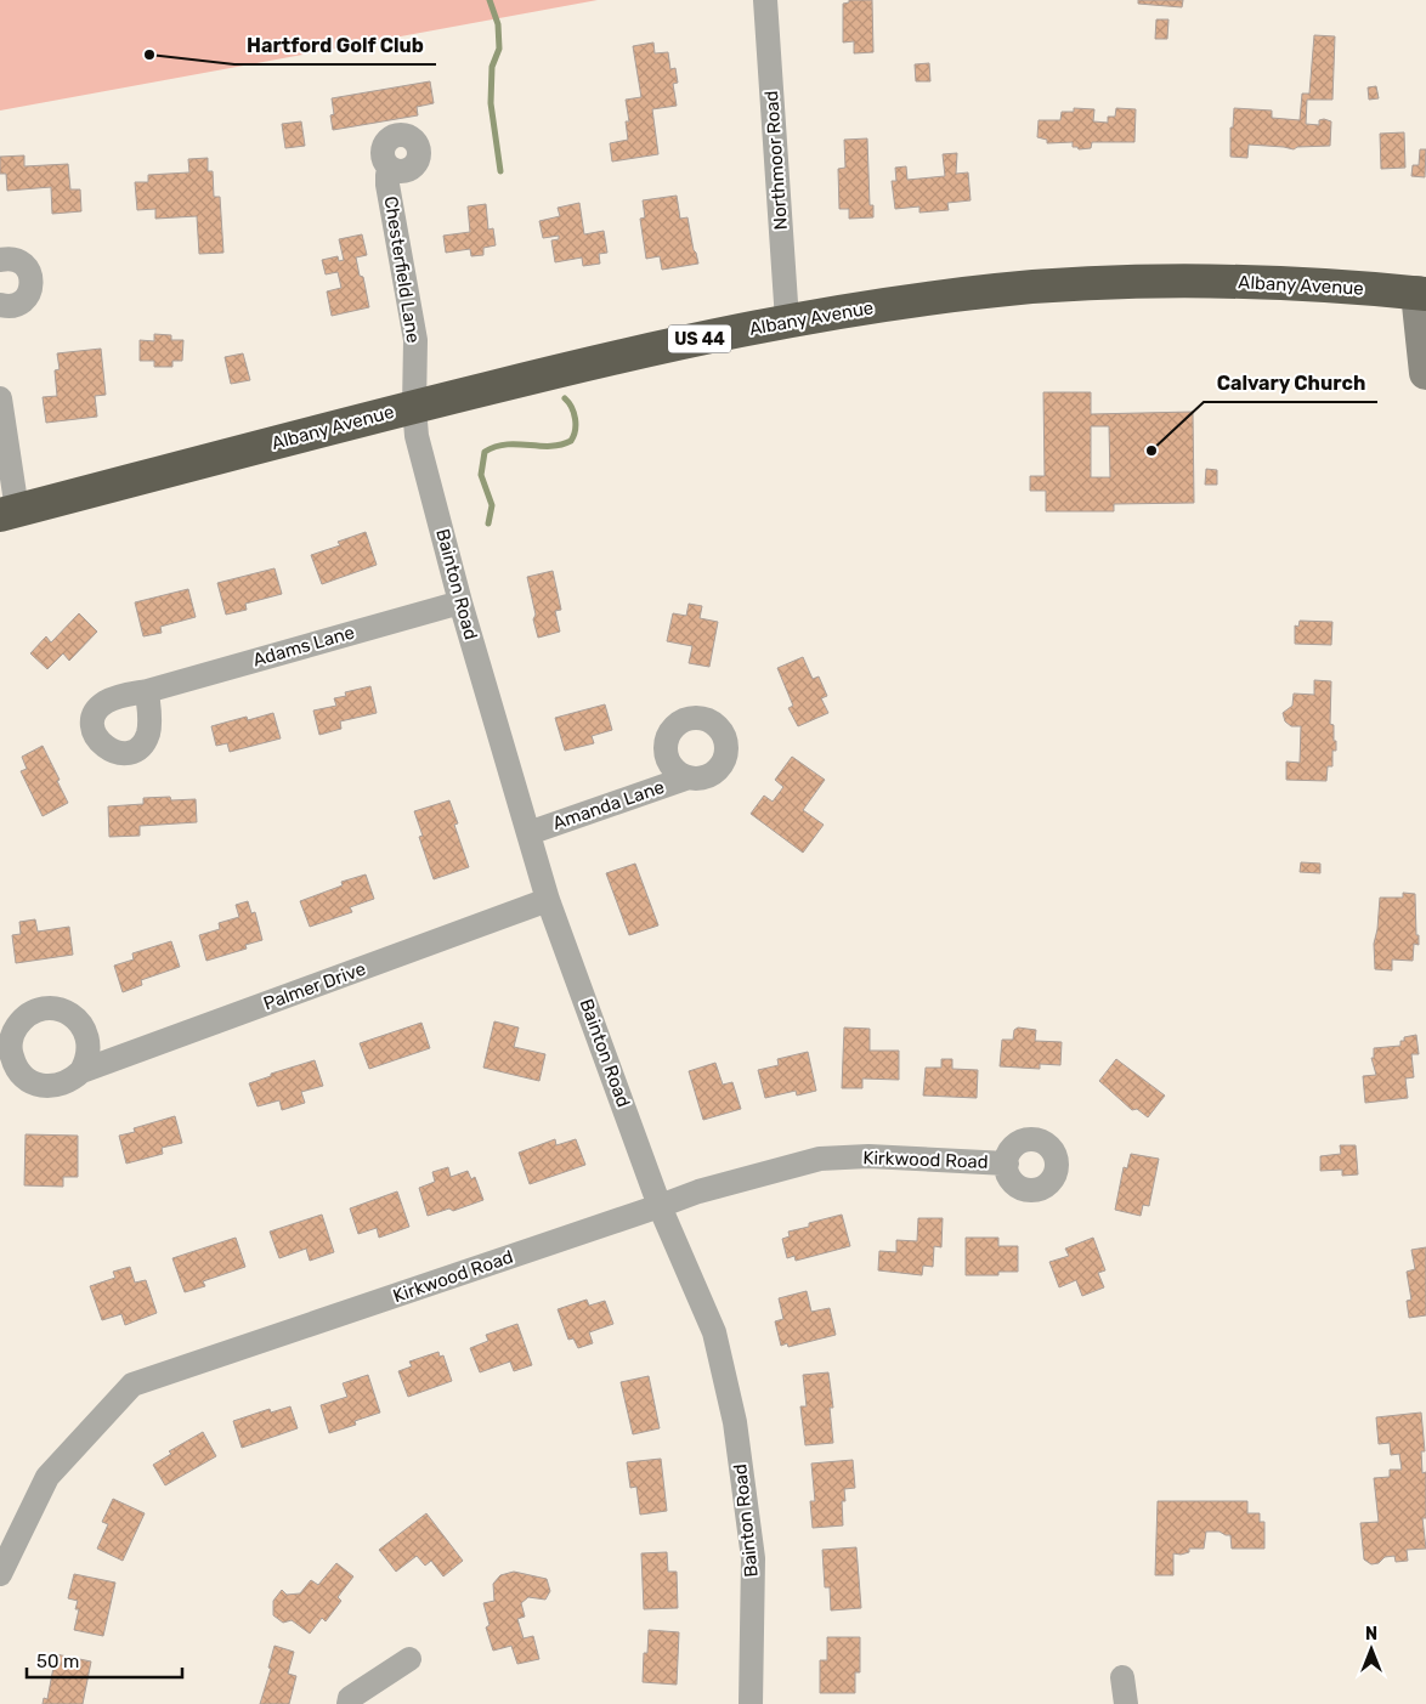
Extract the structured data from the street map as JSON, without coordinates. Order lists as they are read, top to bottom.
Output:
{
  "streets": {
    "highway": ["Albany Avenue", "US 44"],
    "street": [
      "Northmoor Road",
      "Chesterfield Lane",
      "Bainton Road",
      "Adams Lane",
      "Amanda Lane",
      "Palmer Drive",
      "Kirkwood Road"
    ]
  },
  "crossings": [
    ["Northmoor Road", "Albany Avenue"],
    ["Chesterfield Lane", "Albany Avenue"],
    ["Chesterfield Lane", "Bainton Road"],
    ["Albany Avenue", "Bainton Road"],
    ["Bainton Road", "Adams Lane"],
    ["Bainton Road", "Amanda Lane"],
    ["Bainton Road", "Palmer Drive"],
    ["Bainton Road", "Kirkwood Road"]
  ],
  "places": ["Hartford Golf Club", "Calvary Church"],
  "scale_bar": "50 m",
  "north": "top"
}
